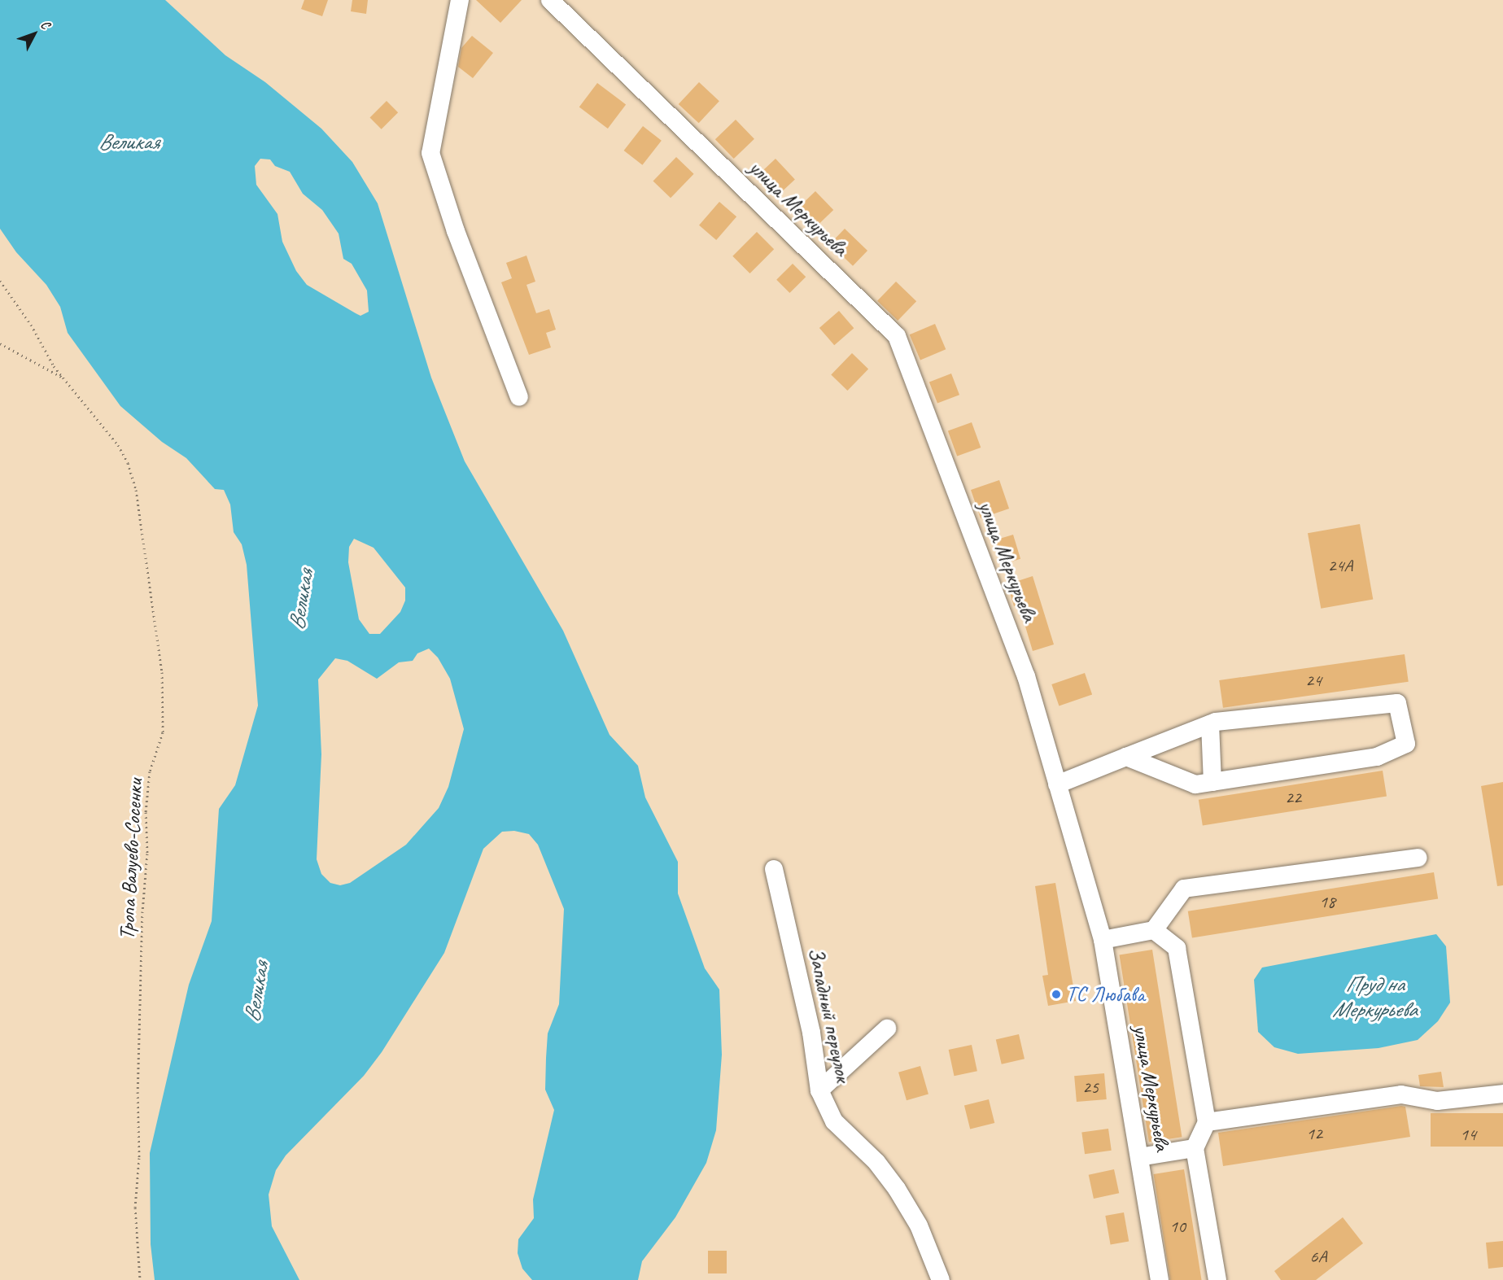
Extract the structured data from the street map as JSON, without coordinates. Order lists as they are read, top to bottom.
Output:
{
  "streets": {
    "street": ["улица Меркурьева", "Западный переулок"],
    "path": ["Тропа Валуево-Сосенки"]
  },
  "water": ["Великая", "Пруд на Меркурьева"],
  "places": ["ТС Любава"],
  "house_numbers": [
    "24А",
    "24",
    "22",
    "18",
    "25",
    "12",
    "14",
    "10",
    "6А"
  ],
  "north": "top right"
}
